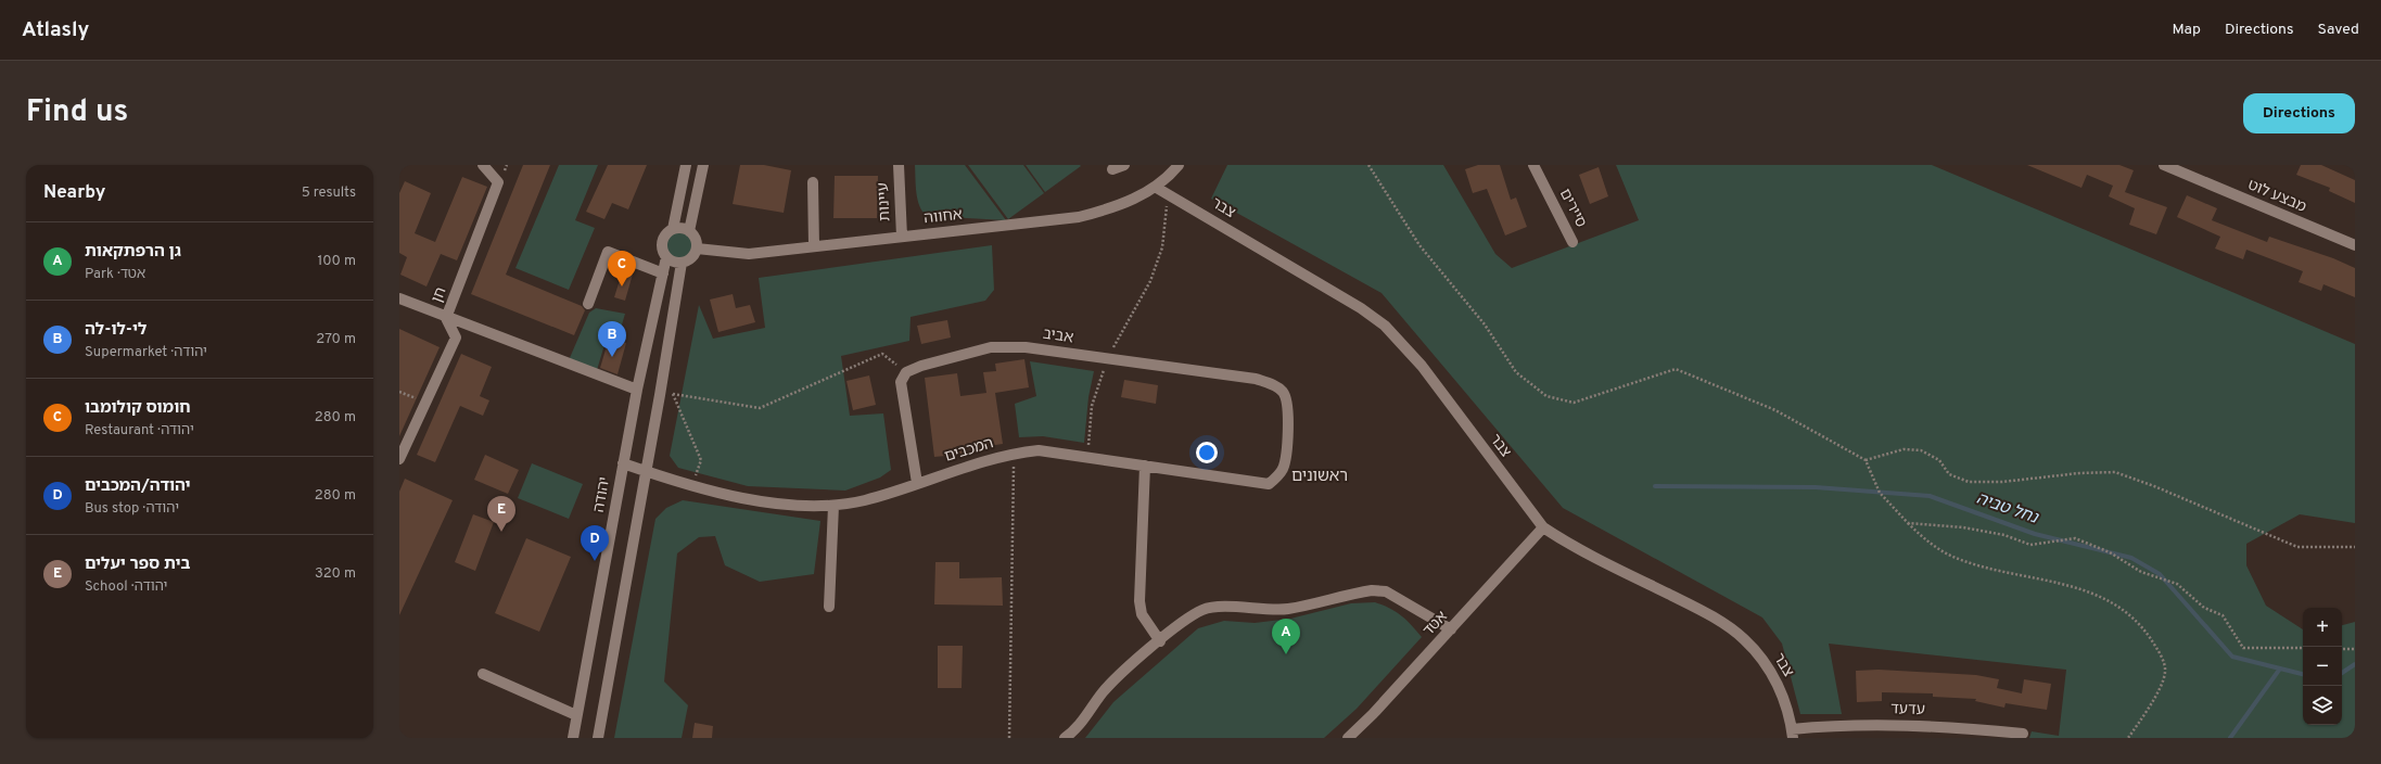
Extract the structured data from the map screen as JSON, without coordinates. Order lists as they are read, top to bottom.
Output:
{
  "streets": {
    "street": [
      "מבצע לוט",
      "עיינות",
      "צבר",
      "סיירים",
      "אחווה",
      "חן",
      "אביב",
      "המכבים",
      "יהודה",
      "אטד",
      "עדעד"
    ]
  },
  "crossings": [
    ["עיינות", "אחווה"],
    ["צבר", "אחווה"],
    ["צבר", "אטד"],
    ["צבר", "עדעד"],
    ["אחווה", "יהודה"],
    ["אביב", "המכבים"],
    ["המכבים", "יהודה"]
  ],
  "districts": ["ראשונים"],
  "water": ["נחל טביה"],
  "page": {
    "header": "Atlasly",
    "nav": ["Map", "Directions", "Saved"],
    "title": "Find us",
    "buttons": "Directions",
    "heading": ["Nearby", "5 results"],
    "list": [
      {
        "mark": "A",
        "name": "גן הרפתקאות",
        "note": "Park · אטד",
        "value": "100 m"
      },
      {
        "mark": "B",
        "name": "לי-לו-לה",
        "note": "Supermarket · יהודה",
        "value": "270 m"
      },
      {
        "mark": "C",
        "name": "חומוס קולומבו",
        "note": "Restaurant · יהודה",
        "value": "280 m"
      },
      {
        "mark": "D",
        "name": "יהודה/המכבים",
        "note": "Bus stop · יהודה",
        "value": "280 m"
      },
      {
        "mark": "E",
        "name": "בית ספר יעלים",
        "note": "School · יהודה",
        "value": "320 m"
      }
    ],
    "pins": [
      "C",
      "B",
      "E",
      "D",
      "A"
    ],
    "map_buttons": ["+", "−"]
  }
}
